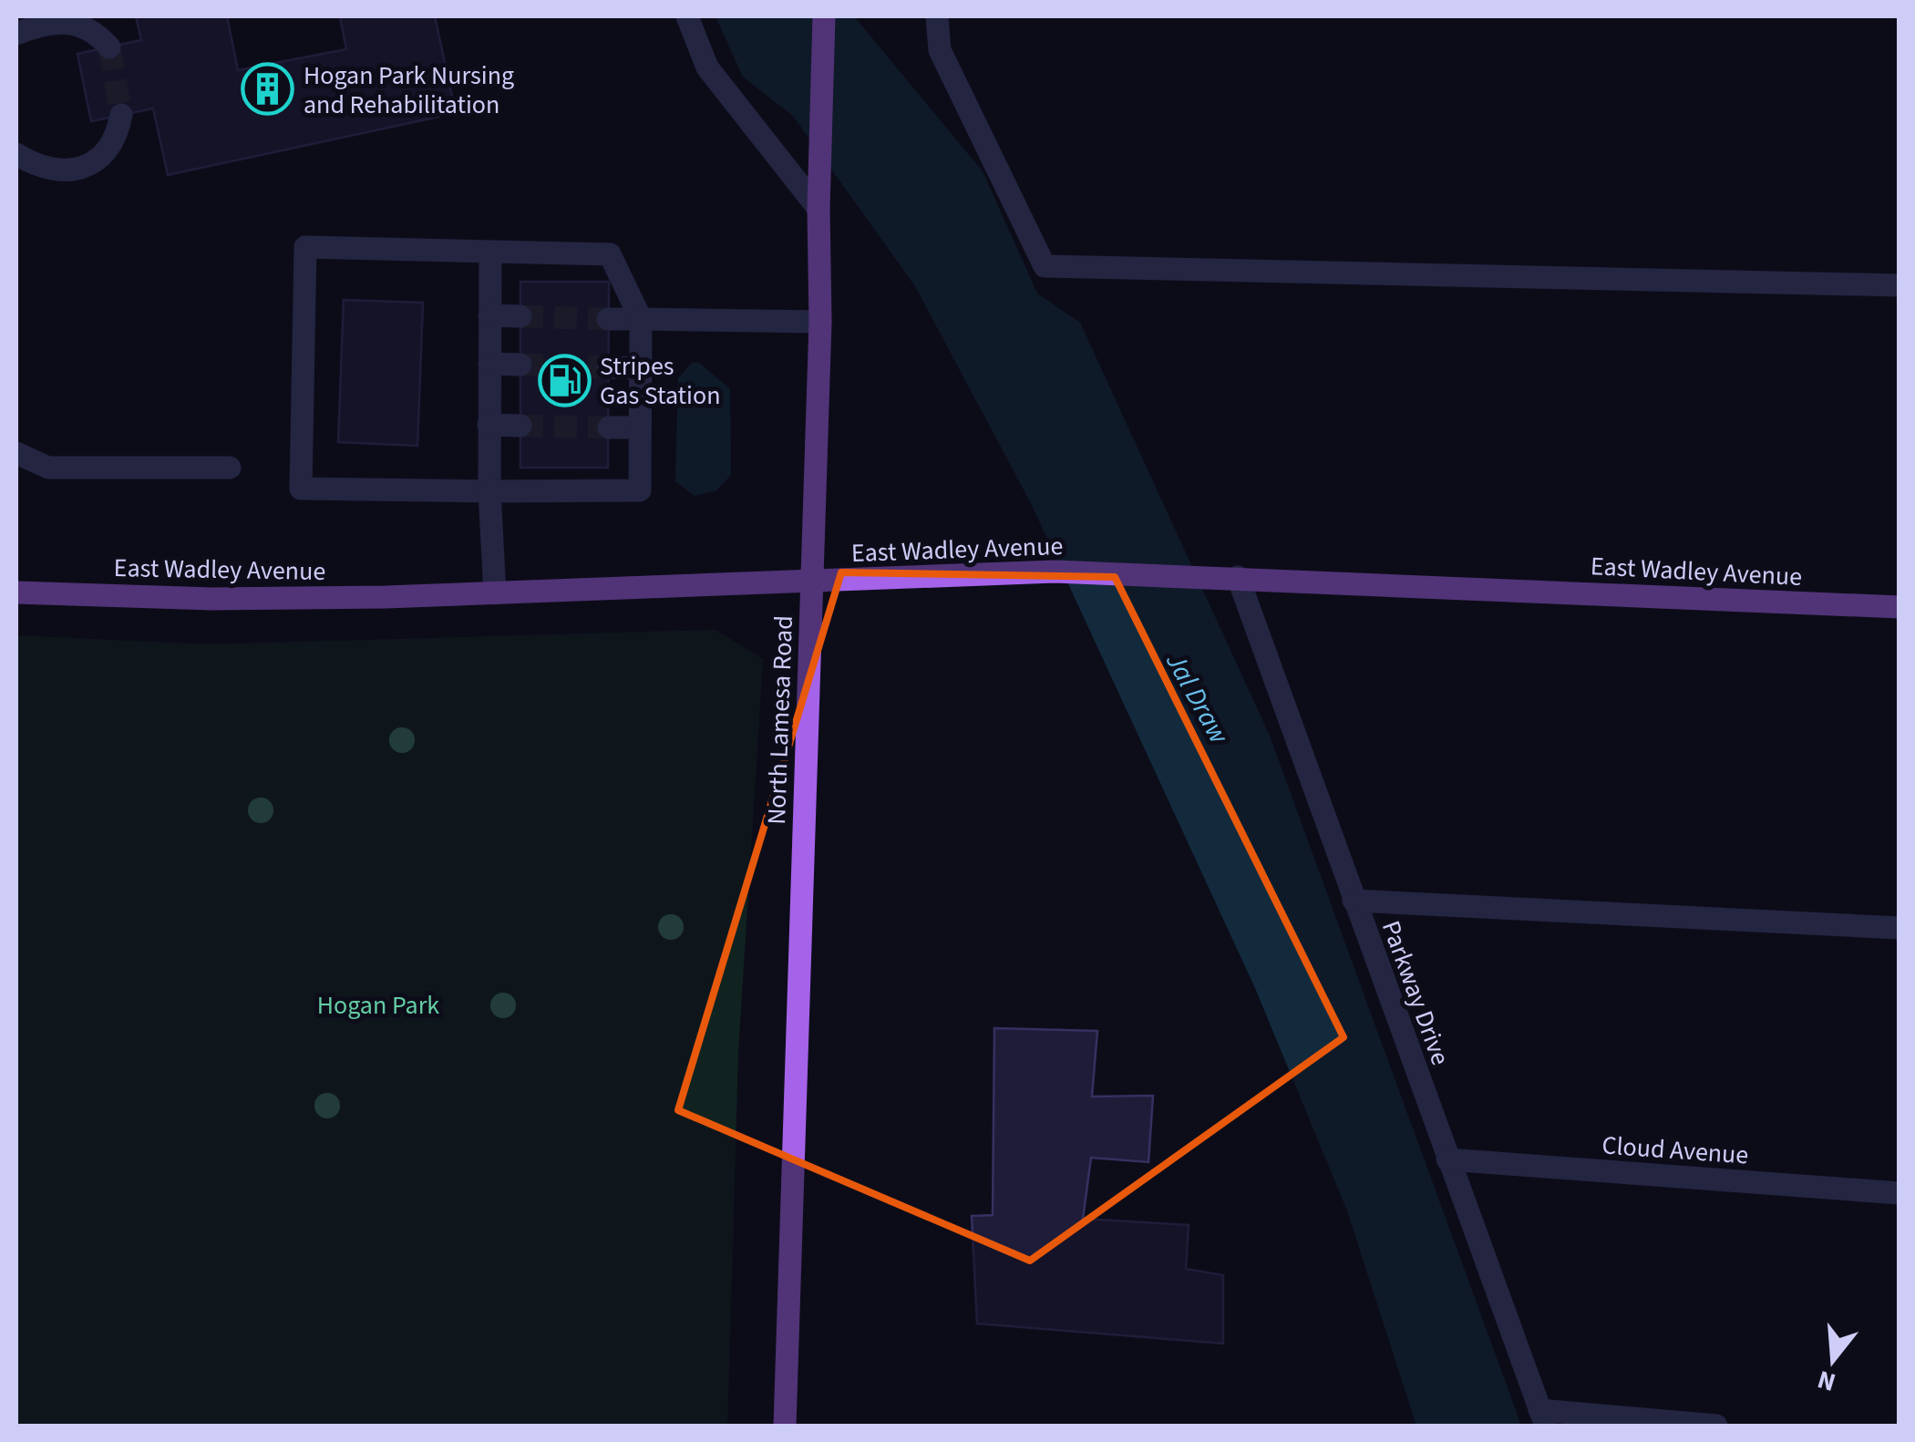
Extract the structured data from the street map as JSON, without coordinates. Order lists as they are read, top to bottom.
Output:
{
  "streets": {
    "main road": ["East Wadley Avenue", "North Lamesa Road"],
    "street": ["Parkway Drive", "Cloud Avenue"]
  },
  "crossings": [
    ["East Wadley Avenue", "North Lamesa Road"],
    ["East Wadley Avenue", "Parkway Drive"],
    ["Parkway Drive", "Cloud Avenue"]
  ],
  "water": ["Jal Draw"],
  "parks": ["Hogan Park"],
  "places": {
    "building": ["Hogan Park Nursing and Rehabilitation"],
    "fuel station": ["Stripes Gas Station"]
  },
  "north": "bottom"
}
